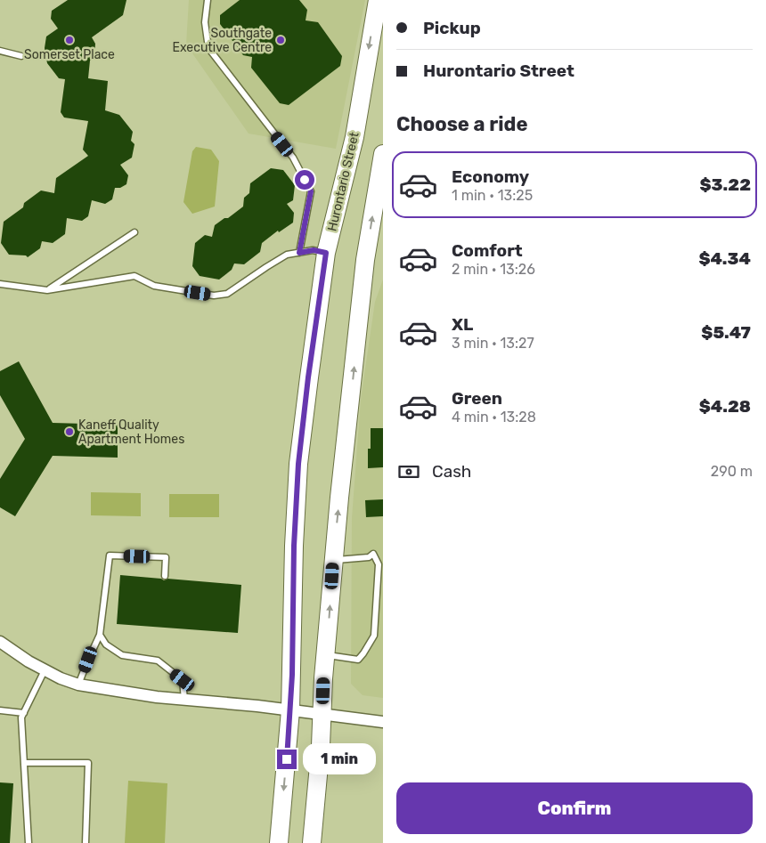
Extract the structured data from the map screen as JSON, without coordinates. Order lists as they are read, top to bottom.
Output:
{
  "streets": {
    "main road": ["Hurontario Street"]
  },
  "places": ["Somerset Place", "Southgate Executive Centre", "Kaneff Quality Apartment Homes"],
  "page": {
    "banner": ["Pickup", "Hurontario Street"],
    "heading": "Choose a ride",
    "list": [
      {
        "name": "Economy",
        "note": "1 min · 13:25",
        "value": "$3.22"
      },
      {
        "name": "Comfort",
        "note": "2 min · 13:26",
        "value": "$4.34"
      },
      {
        "name": "XL",
        "note": "3 min · 13:27",
        "value": "$5.47"
      },
      {
        "name": "Green",
        "note": "4 min · 13:28",
        "value": "$4.28"
      }
    ],
    "pay": ["Cash", "290 m"],
    "bubble": "1 min",
    "buttons": "Confirm"
  }
}
